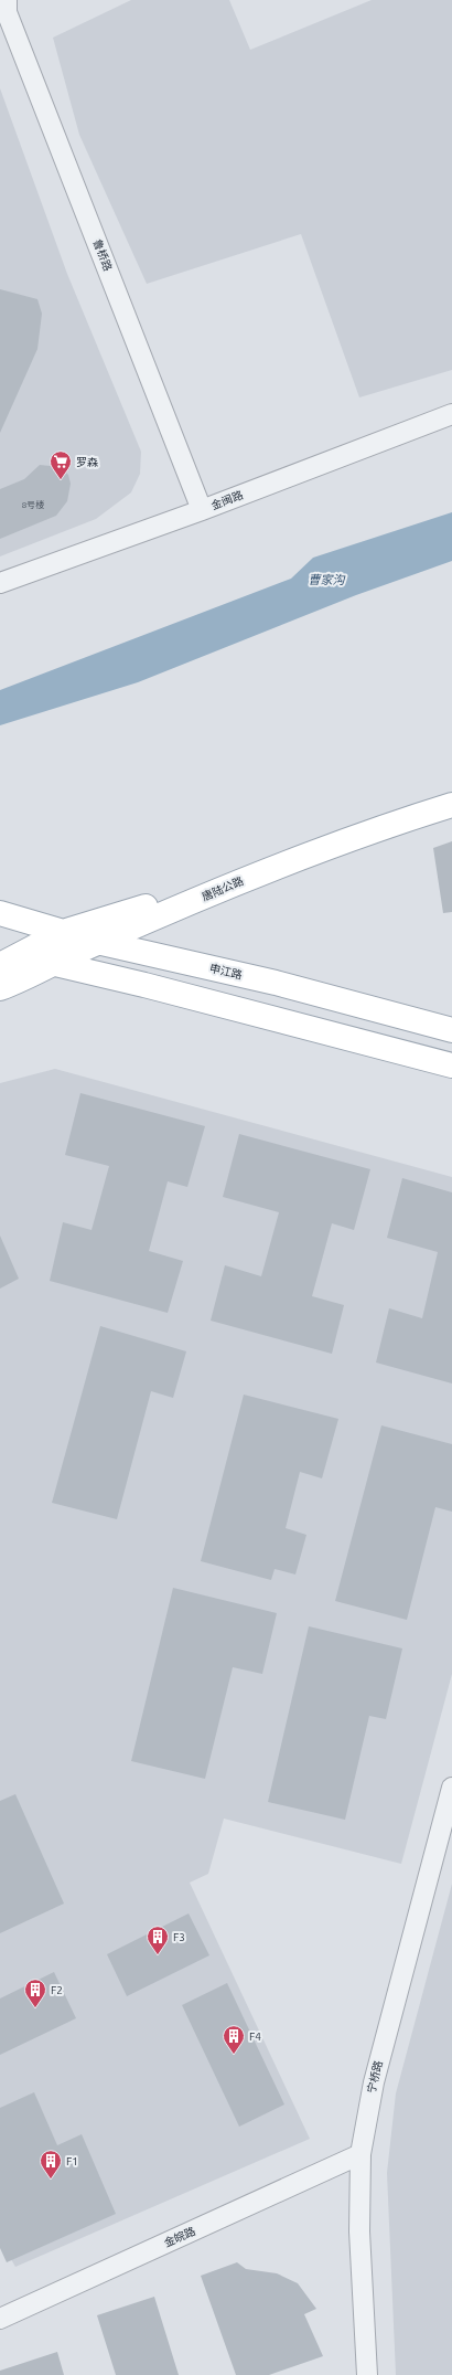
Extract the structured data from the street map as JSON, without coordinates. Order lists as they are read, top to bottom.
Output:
{
  "streets": {
    "main road": ["唐陆公路", "申江路"],
    "street": [
      "鲁桥路",
      "金闽路",
      "宁桥路",
      "金皖路"
    ]
  },
  "crossings": [
    ["鲁桥路", "金闽路"],
    ["唐陆公路", "申江路"],
    ["宁桥路", "金皖路"]
  ],
  "water": ["曹家沟"],
  "places": {
    "supermarket": ["罗森"],
    "building": [
      "F3",
      "F2",
      "F4",
      "F1"
    ]
  },
  "house_numbers": ["8号楼"]
}
